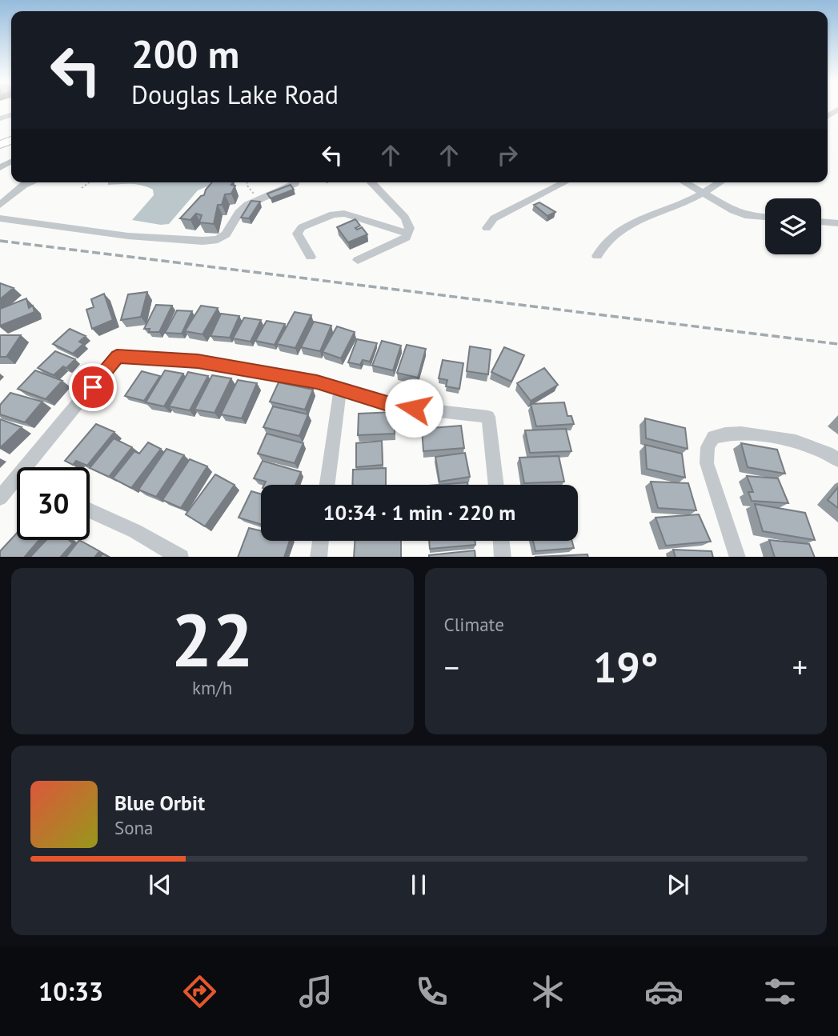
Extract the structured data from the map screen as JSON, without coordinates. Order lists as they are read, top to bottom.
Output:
{
  "page": {
    "turn": ["200 m", "Douglas Lake Road"],
    "limit": "30",
    "trip": "10:34 · 1 min · 220 m",
    "tile": [
      ["22", "km/h"],
      "Climate"
    ],
    "heat": ["−", "19°", "+"],
    "song": ["Blue Orbit", "Sona"],
    "tabs": "10:33"
  }
}
